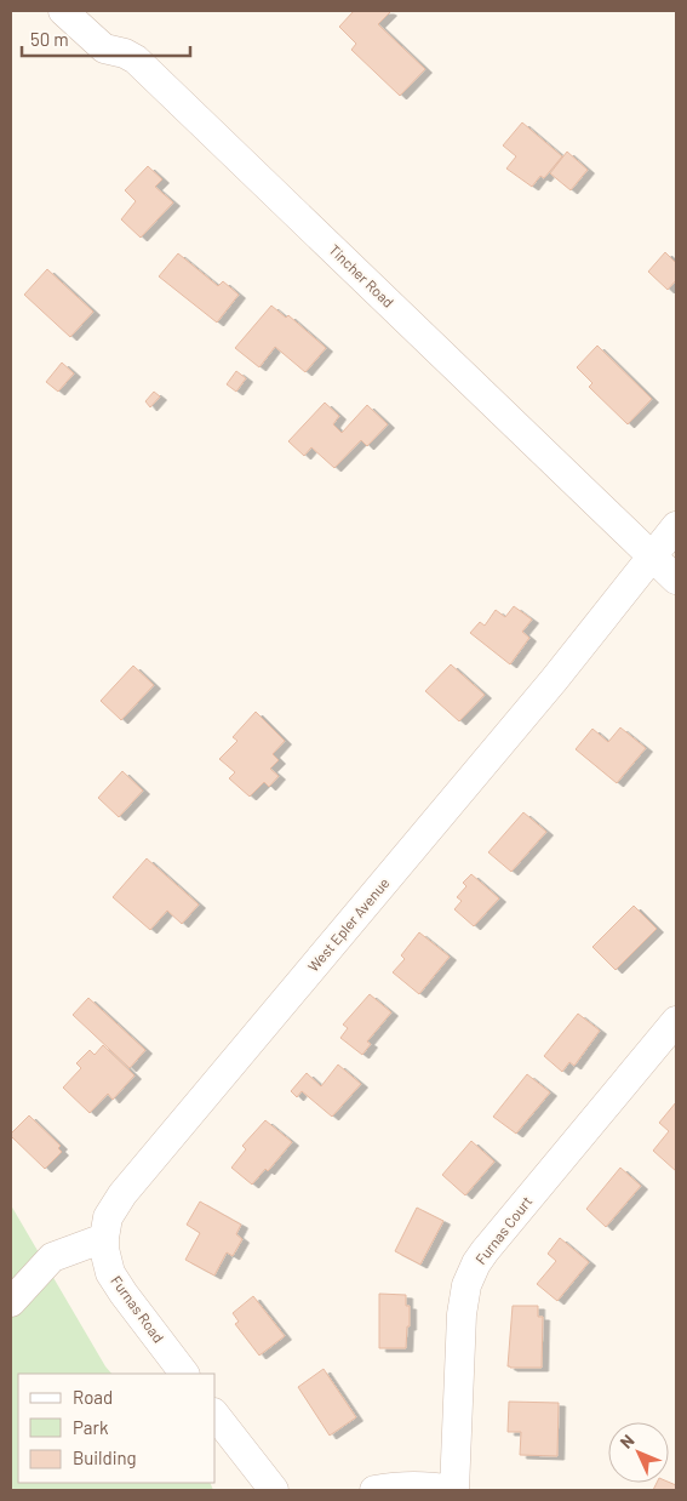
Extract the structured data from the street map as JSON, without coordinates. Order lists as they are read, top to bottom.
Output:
{
  "streets": {
    "street": [
      "Tincher Road",
      "West Epler Avenue",
      "Furnas Court",
      "Furnas Road"
    ]
  },
  "crossings": [
    ["Tincher Road", "West Epler Avenue"],
    ["West Epler Avenue", "Furnas Road"]
  ],
  "legend": ["Road", "Park", "Building"],
  "scale_bar": "50 m",
  "north": "top left"
}
